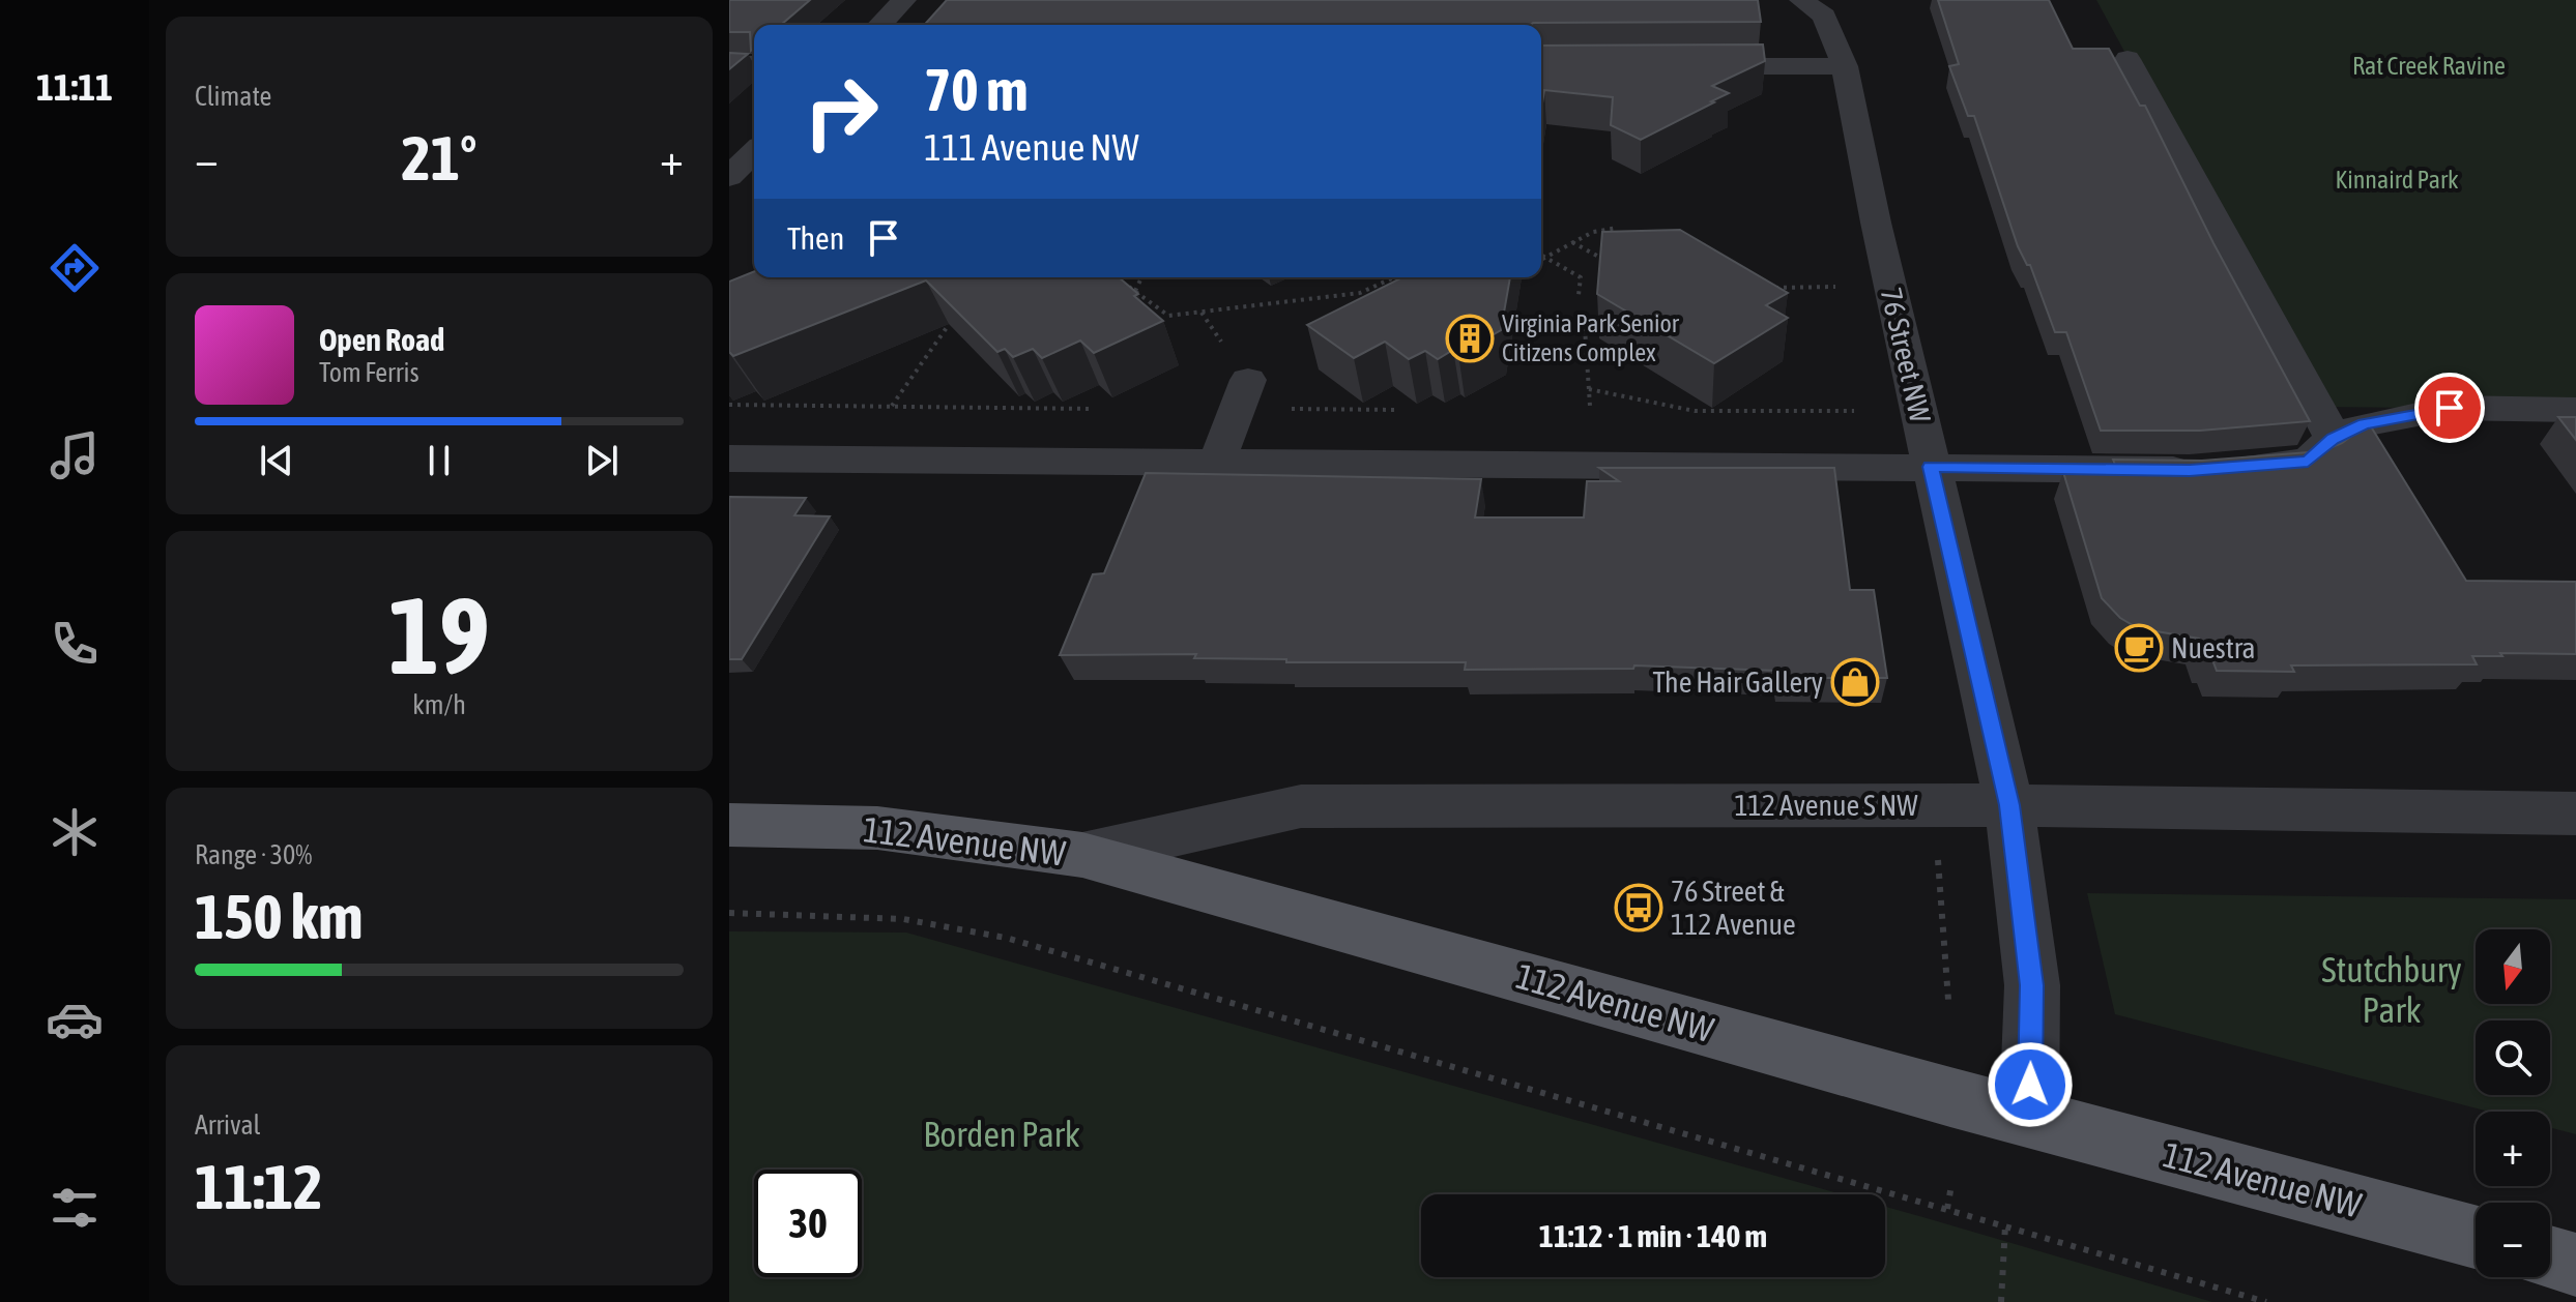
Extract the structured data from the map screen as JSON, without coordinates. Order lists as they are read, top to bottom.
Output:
{
  "streets": {
    "main road": ["112 Avenue NW"],
    "street": ["76 Street NW", "112 Avenue S NW"]
  },
  "crossings": [
    ["76 Street NW", "112 Avenue S NW"],
    ["76 Street NW", "112 Avenue NW"],
    ["112 Avenue S NW", "112 Avenue NW"]
  ],
  "parks": [
    "Rat Creek Ravine",
    "Kinnaird Park",
    "Stutchbury Park",
    "Borden Park"
  ],
  "places": {
    "building": ["Virginia Park Senior Citizens Complex"],
    "cafe": ["Nuestra"],
    "shop": ["The Hair Gallery"],
    "bus stop": ["76 Street & 112 Avenue"]
  },
  "north": "bottom",
  "page": {
    "tabs": "11:11",
    "tile": [
      "Climate",
      ["19", "km/h"],
      ["Range · 30%", "150 km"],
      ["Arrival", "11:12"]
    ],
    "turn": ["70 m", "111 Avenue NW"],
    "heat": ["−", "21°", "+"],
    "then": "Then",
    "song": ["Open Road", "Tom Ferris"],
    "map_buttons": ["+", "−"],
    "limit": "30",
    "trip": "11:12 · 1 min · 140 m"
  }
}
